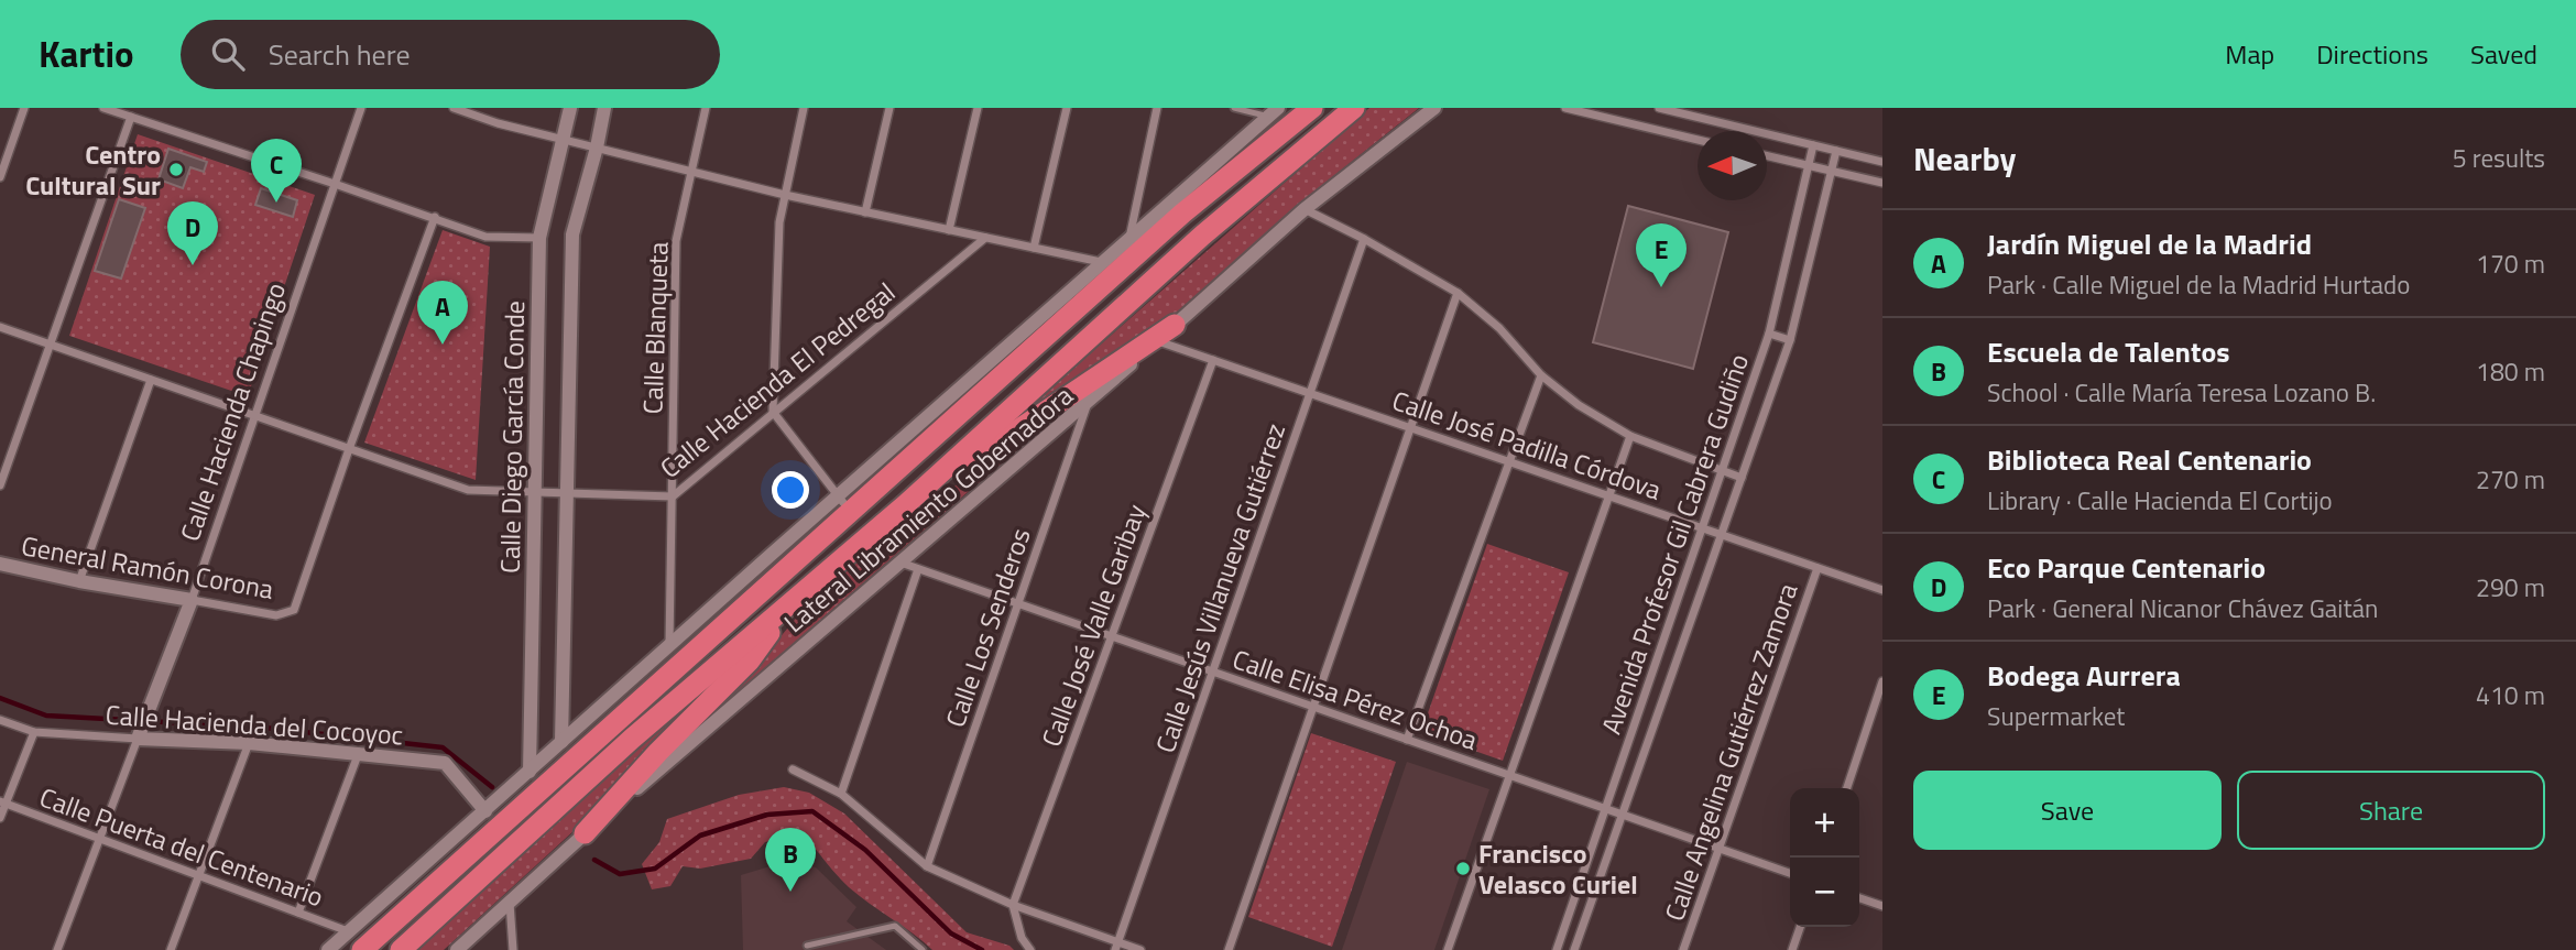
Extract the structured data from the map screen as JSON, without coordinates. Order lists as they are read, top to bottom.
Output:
{
  "streets": {
    "street": [
      "Calle Blanqueta",
      "Calle Hacienda El Pedregal",
      "Calle Hacienda Chapingo",
      "Calle Diego García Conde",
      "Calle José Padilla Córdova",
      "Lateral Libramiento Gobernadora",
      "Avenida Profesor Gil Cabrera Gudiño",
      "General Ramón Corona",
      "Calle Jesús Villanueva Gutiérrez",
      "Calle José Valle Garibay",
      "Calle Los Senderos",
      "Calle Elisa Pérez Ochoa",
      "Calle Hacienda del Cocoyoc",
      "Calle Angelina Gutiérrez Zamora",
      "Calle Puerta del Centenario"
    ]
  },
  "crossings": [
    ["Calle Blanqueta", "Calle Hacienda El Pedregal"],
    ["Calle Hacienda El Pedregal", "Calle Hacienda Chapingo"],
    ["Calle Hacienda El Pedregal", "Calle Diego García Conde"],
    ["Calle Hacienda El Pedregal", "General Ramón Corona"],
    ["Calle Hacienda Chapingo", "General Ramón Corona"],
    ["Calle Hacienda Chapingo", "Calle Hacienda del Cocoyoc"],
    ["Calle José Padilla Córdova", "Lateral Libramiento Gobernadora"],
    ["Calle José Padilla Córdova", "Avenida Profesor Gil Cabrera Gudiño"],
    ["Calle José Padilla Córdova", "Calle Jesús Villanueva Gutiérrez"],
    ["Calle José Padilla Córdova", "Calle José Valle Garibay"],
    ["Calle José Padilla Córdova", "Calle Angelina Gutiérrez Zamora"],
    ["Lateral Libramiento Gobernadora", "Calle Los Senderos"],
    ["Lateral Libramiento Gobernadora", "Calle Elisa Pérez Ochoa"],
    ["Avenida Profesor Gil Cabrera Gudiño", "Calle Elisa Pérez Ochoa"],
    ["Calle Jesús Villanueva Gutiérrez", "Calle Elisa Pérez Ochoa"],
    ["Calle José Valle Garibay", "Calle Elisa Pérez Ochoa"],
    ["Calle Los Senderos", "Calle Elisa Pérez Ochoa"],
    ["Calle Elisa Pérez Ochoa", "Calle Angelina Gutiérrez Zamora"]
  ],
  "places": ["Centro Cultural Sur", "Francisco Velasco Curiel"],
  "north": "left",
  "page": {
    "header": "Kartio",
    "search": "Search here",
    "nav": ["Map", "Directions", "Saved"],
    "heading": ["Nearby", "5 results"],
    "pins": [
      "C",
      "D",
      "E",
      "A",
      "B"
    ],
    "list": [
      {
        "mark": "A",
        "name": "Jardín Miguel de la Madrid",
        "note": "Park · Calle Miguel de la Madrid Hurtado",
        "value": "170 m"
      },
      {
        "mark": "B",
        "name": "Escuela de Talentos",
        "note": "School · Calle María Teresa Lozano B.",
        "value": "180 m"
      },
      {
        "mark": "C",
        "name": "Biblioteca Real Centenario",
        "note": "Library · Calle Hacienda El Cortijo",
        "value": "270 m"
      },
      {
        "mark": "D",
        "name": "Eco Parque Centenario",
        "note": "Park · General Nicanor Chávez Gaitán",
        "value": "290 m"
      },
      {
        "mark": "E",
        "name": "Bodega Aurrera",
        "note": "Supermarket",
        "value": "410 m"
      }
    ],
    "buttons": ["Save", "Share"],
    "map_buttons": ["+", "−"]
  }
}
